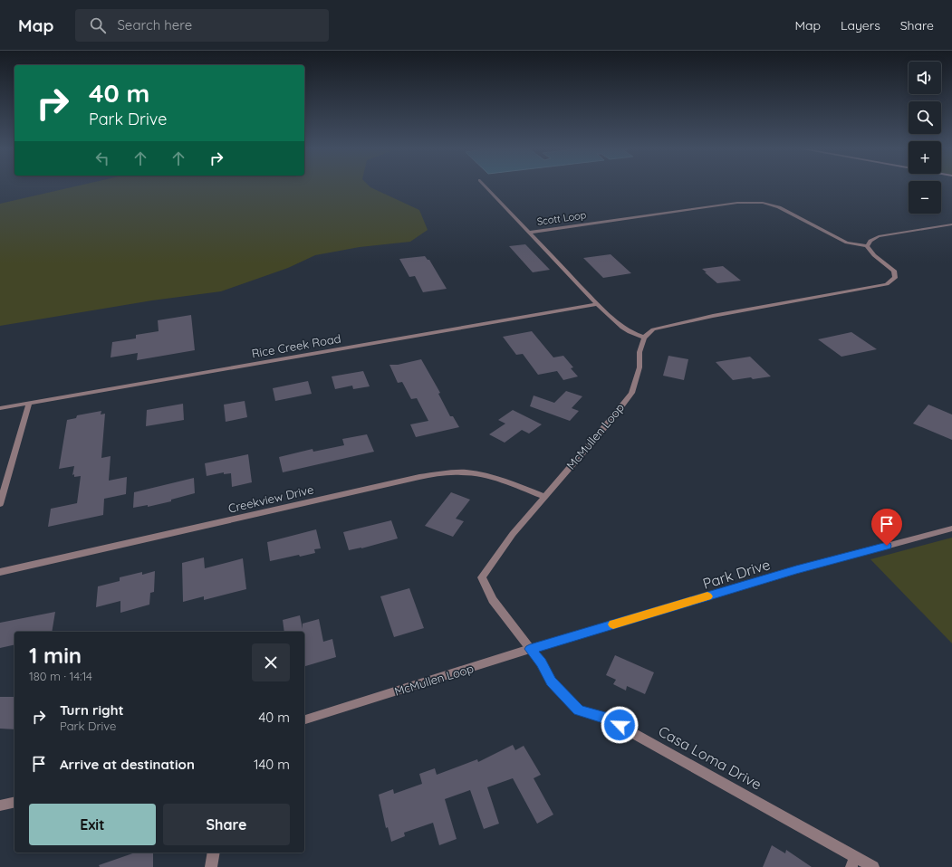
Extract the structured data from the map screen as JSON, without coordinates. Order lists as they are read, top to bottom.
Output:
{
  "streets": {
    "street": [
      "Scott Loop",
      "Rice Creek Road",
      "McMullen Loop",
      "Creekview Drive",
      "Park Drive",
      "Casa Loma Drive"
    ]
  },
  "crossings": [
    ["Scott Loop", "Rice Creek Road"],
    ["Scott Loop", "McMullen Loop"],
    ["McMullen Loop", "Creekview Drive"],
    ["McMullen Loop", "Park Drive"],
    ["McMullen Loop", "Casa Loma Drive"],
    ["Park Drive", "Casa Loma Drive"]
  ],
  "page": {
    "header": "Map",
    "search": "Search here",
    "nav": ["Map", "Layers", "Share"],
    "map_buttons": ["+", "−"],
    "turn": ["40 m", "Park Drive"],
    "heading": ["1 min", "180 m · 14:14"],
    "list": [
      {
        "name": "Turn right",
        "note": "Park Drive",
        "value": "40 m"
      },
      {
        "name": "Arrive at destination",
        "value": "140 m"
      }
    ],
    "buttons": ["Exit", "Share"]
  }
}
